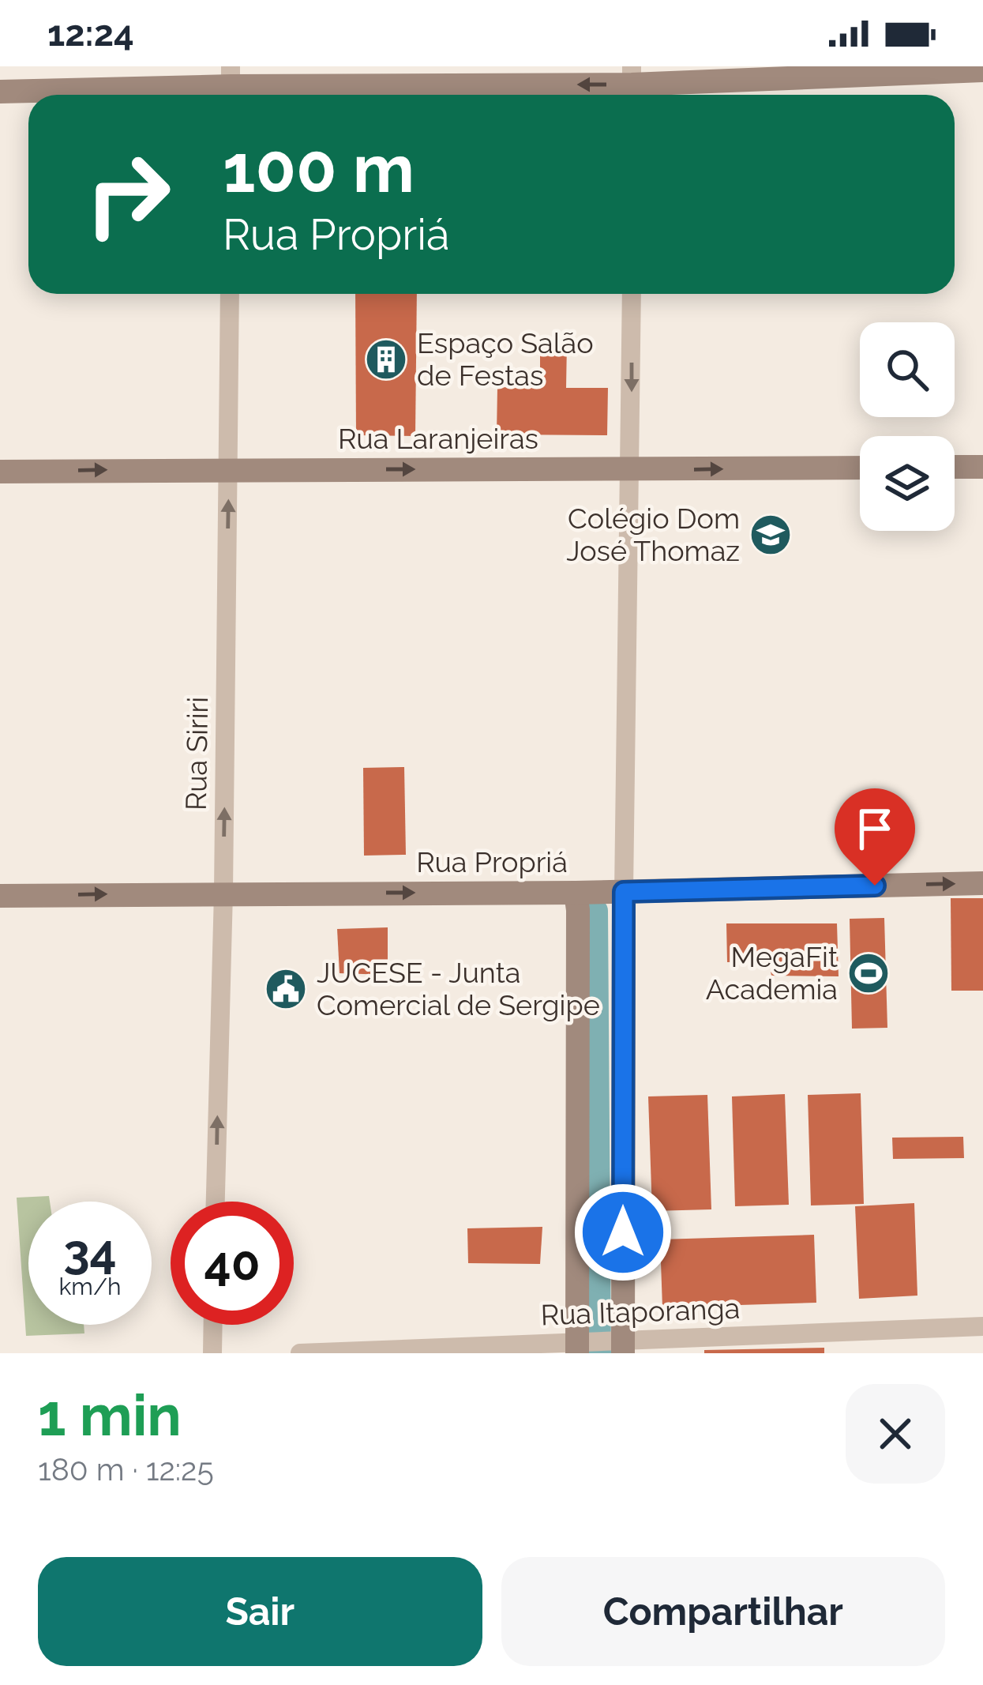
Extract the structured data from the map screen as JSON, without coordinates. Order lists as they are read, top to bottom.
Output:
{
  "streets": {
    "street": [
      "Rua Laranjeiras",
      "Rua Siriri",
      "Rua Propriá",
      "Rua Itaporanga"
    ]
  },
  "crossings": [
    ["Rua Laranjeiras", "Rua Siriri"],
    ["Rua Siriri", "Rua Propriá"]
  ],
  "one_way": ["Rua Laranjeiras", "Rua Siriri", "Rua Propriá"],
  "places": {
    "building": ["Espaço Salão de Festas"],
    "school or university": ["Colégio Dom José Thomaz"],
    "sports": ["MegaFit Academia"],
    "public building": ["JUCESE - Junta Comercial de Sergipe"]
  },
  "page": {
    "status": "12:24",
    "turn": ["100 m", "Rua Propriá"],
    "speed": "34 km/h",
    "limit": "40",
    "heading": ["1 min", "180 m · 12:25"],
    "buttons": ["Sair", "Compartilhar"]
  }
}
